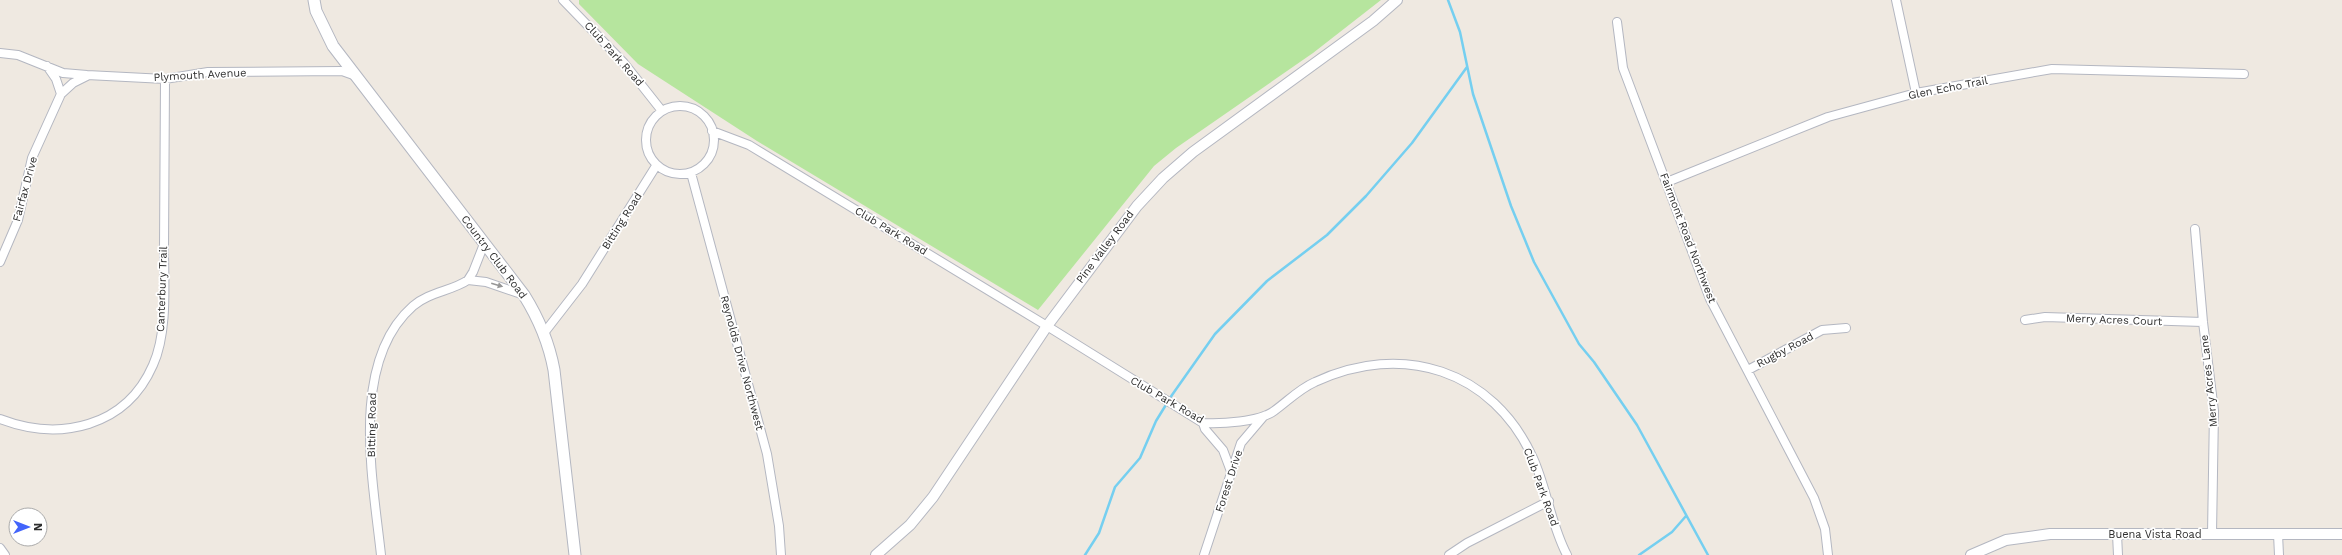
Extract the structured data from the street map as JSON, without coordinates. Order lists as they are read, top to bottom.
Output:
{
  "streets": {
    "main road": ["Country Club Road"],
    "street": [
      "Club Park Road",
      "Plymouth Avenue",
      "Glen Echo Trail",
      "Fairfax Drive",
      "Bitting Road",
      "Fairmont Road Northwest",
      "Pine Valley Road",
      "Canterbury Trail",
      "Merry Acres Court",
      "Rugby Road",
      "Reynolds Drive Northwest",
      "Merry Acres Lane",
      "Forest Drive",
      "Buena Vista Road"
    ]
  },
  "crossings": [
    ["Club Park Road", "Bitting Road"],
    ["Club Park Road", "Pine Valley Road"],
    ["Club Park Road", "Reynolds Drive Northwest"],
    ["Club Park Road", "Forest Drive"],
    ["Plymouth Avenue", "Fairfax Drive"],
    ["Plymouth Avenue", "Country Club Road"],
    ["Plymouth Avenue", "Canterbury Trail"],
    ["Glen Echo Trail", "Fairmont Road Northwest"],
    ["Bitting Road", "Country Club Road"],
    ["Bitting Road", "Reynolds Drive Northwest"],
    ["Fairmont Road Northwest", "Rugby Road"],
    ["Merry Acres Court", "Merry Acres Lane"],
    ["Merry Acres Lane", "Buena Vista Road"]
  ],
  "north": "right"
}
